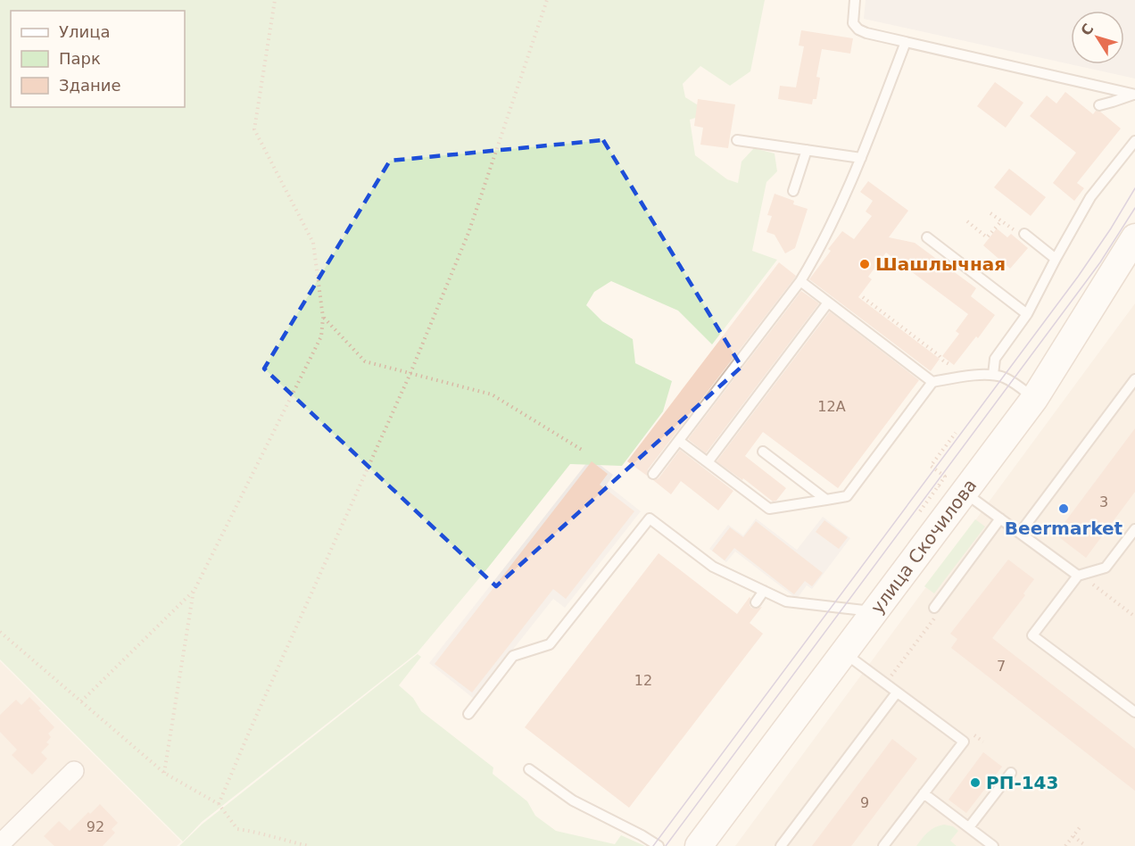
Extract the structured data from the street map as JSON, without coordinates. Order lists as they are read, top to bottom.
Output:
{
  "streets": {
    "street": ["улица Скочилова"]
  },
  "places": ["Шашлычная", "Beermarket", "РП-143"],
  "house_numbers": [
    "12А",
    "3",
    "7",
    "12",
    "9",
    "92"
  ],
  "legend": ["Улица", "Парк", "Здание"],
  "north": "top left"
}
